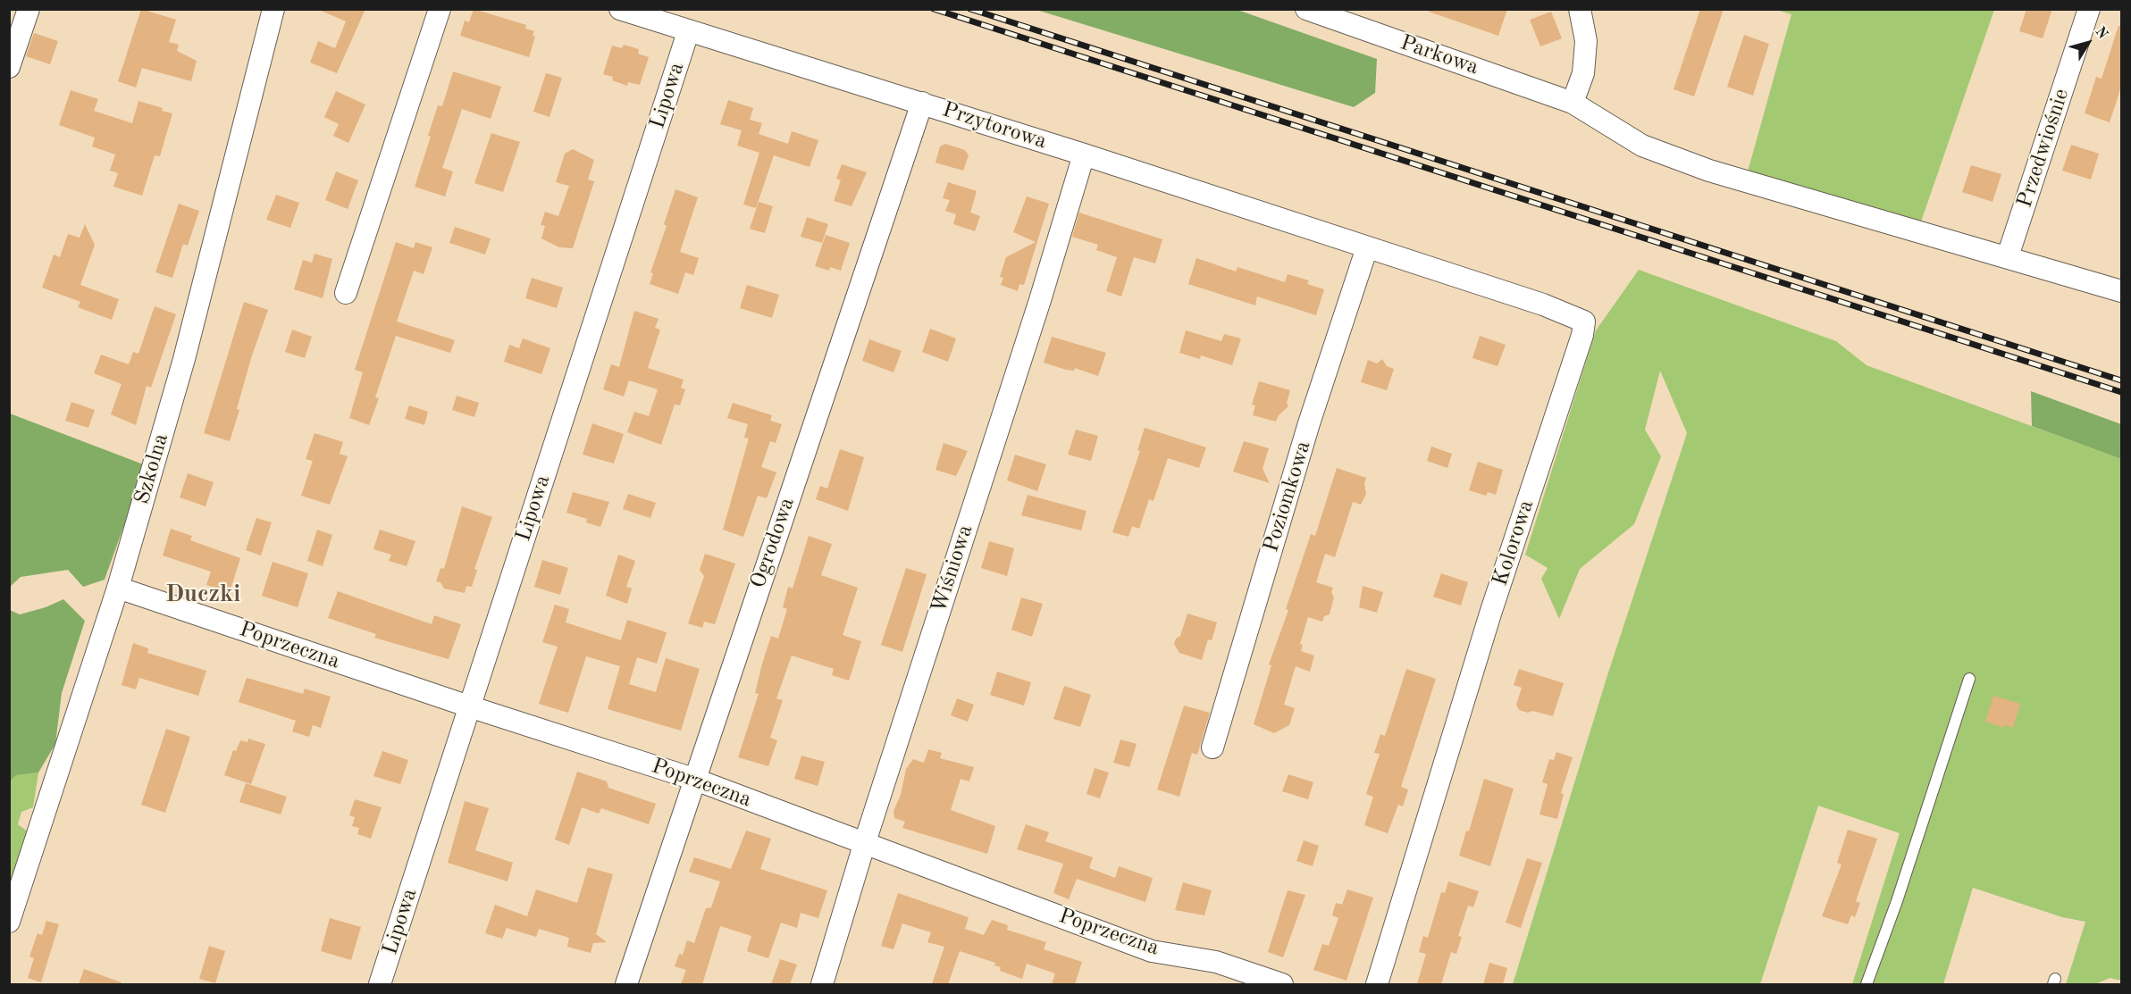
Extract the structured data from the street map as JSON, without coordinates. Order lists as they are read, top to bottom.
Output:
{
  "streets": {
    "street": [
      "Parkowa",
      "Lipowa",
      "Przytorowa",
      "Przedwiośnie",
      "Szkolna",
      "Poziomkowa",
      "Ogrodowa",
      "Kolorowa",
      "Wiśniowa",
      "Poprzeczna"
    ]
  },
  "crossings": [
    ["Parkowa", "Przedwiośnie"],
    ["Lipowa", "Przytorowa"],
    ["Lipowa", "Poprzeczna"],
    ["Przytorowa", "Poziomkowa"],
    ["Przytorowa", "Ogrodowa"],
    ["Przytorowa", "Kolorowa"],
    ["Przytorowa", "Wiśniowa"],
    ["Szkolna", "Poprzeczna"],
    ["Poziomkowa", "Kolorowa"],
    ["Ogrodowa", "Poprzeczna"],
    ["Wiśniowa", "Poprzeczna"]
  ],
  "districts": ["Duczki"],
  "north": "top right"
}
